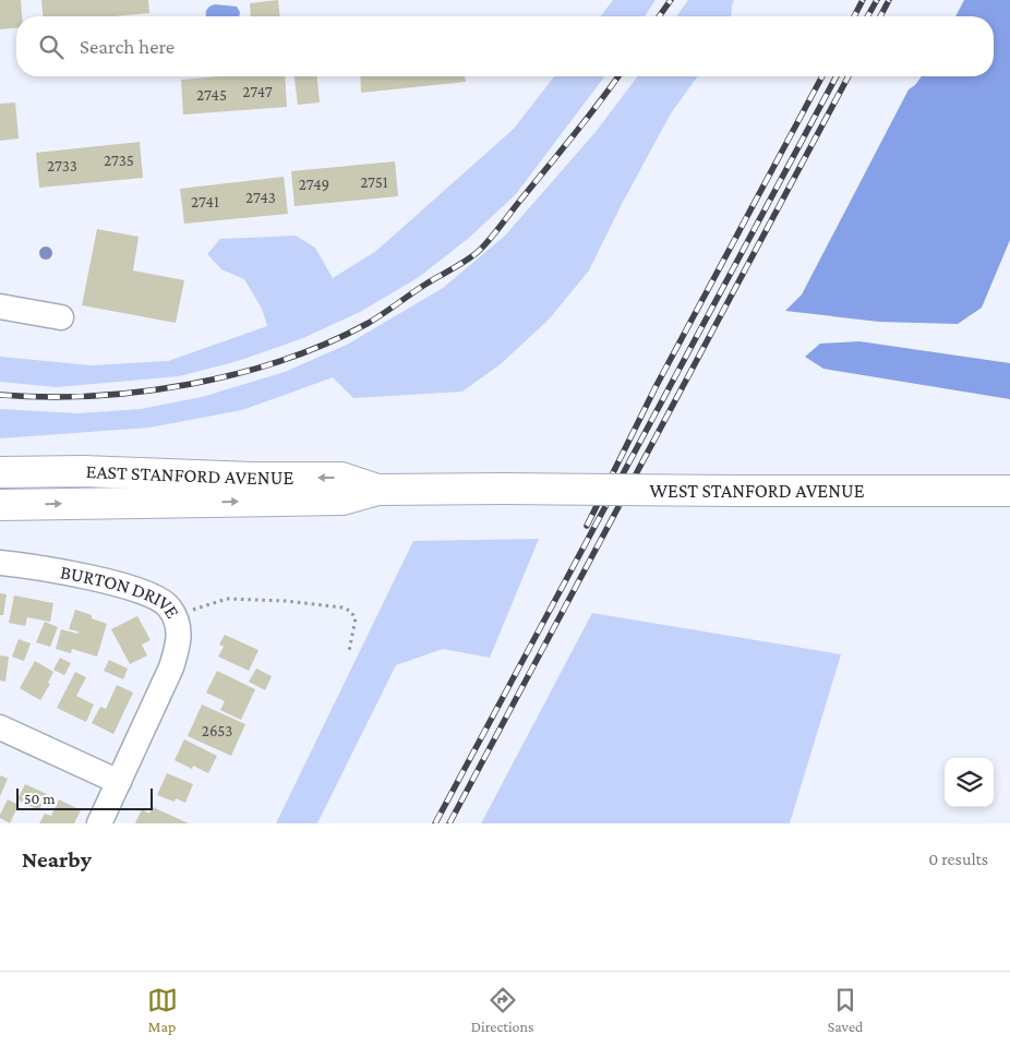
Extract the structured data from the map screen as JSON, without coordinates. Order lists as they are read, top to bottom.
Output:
{
  "streets": {
    "main road": ["EAST STANFORD AVENUE", "WEST STANFORD AVENUE"],
    "street": ["BURTON DRIVE"]
  },
  "crossings": [
    ["EAST STANFORD AVENUE", "WEST STANFORD AVENUE"]
  ],
  "house_numbers": [
    "2747",
    "2745",
    "2735",
    "2733",
    "2751",
    "2749",
    "2743",
    "2741",
    "2653"
  ],
  "scale_bar": "50 m",
  "page": {
    "search": "Search here",
    "scale": "50 m",
    "heading": ["Nearby", "0 results"],
    "nav": ["Map", "Directions", "Saved"]
  }
}
